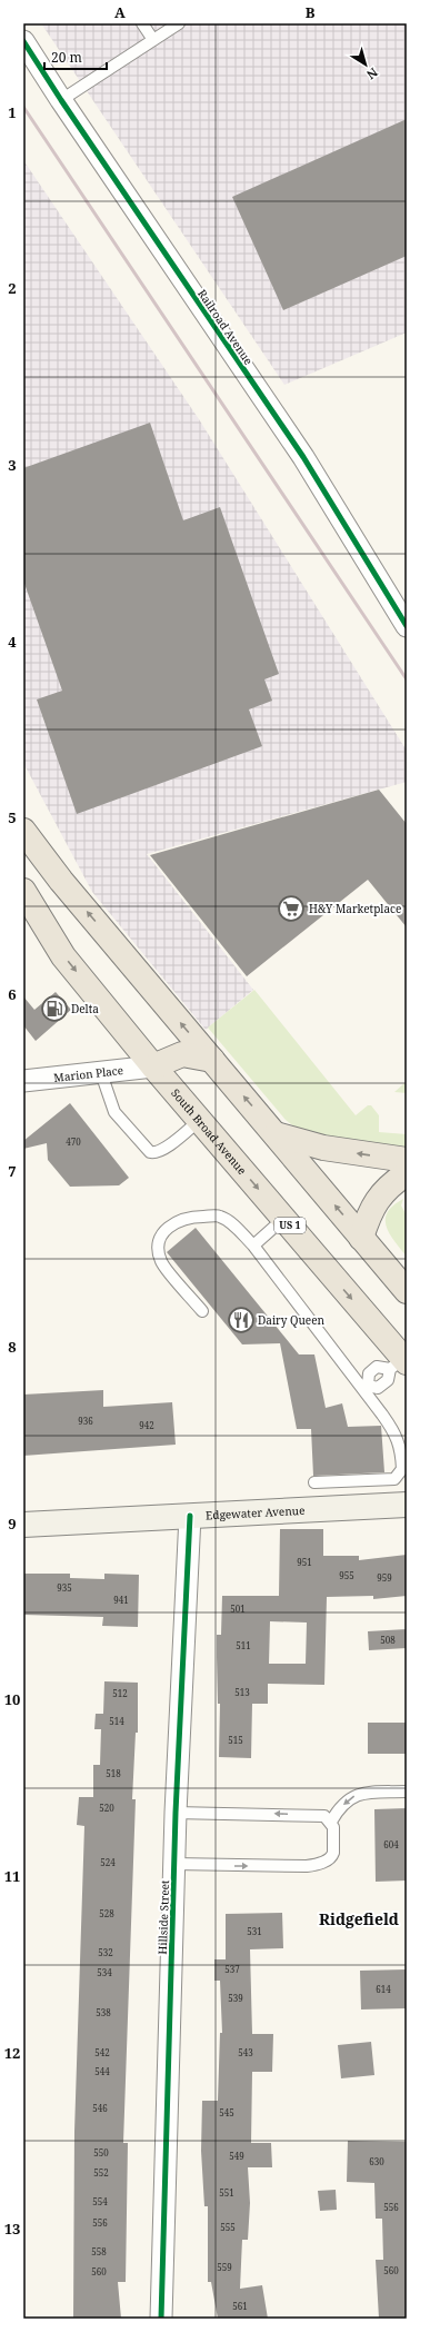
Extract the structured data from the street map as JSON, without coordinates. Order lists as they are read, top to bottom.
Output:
{
  "streets": {
    "main road": ["South Broad Avenue", "US 1"],
    "street": [
      "Railroad Avenue",
      "Marion Place",
      "Edgewater Avenue",
      "Hillside Street"
    ]
  },
  "crossings": [
    ["Marion Place", "South Broad Avenue"],
    ["Edgewater Avenue", "Hillside Street"]
  ],
  "districts": ["Ridgefield"],
  "places": {
    "supermarket": ["H&Y Marketplace"],
    "fuel station": ["Delta"],
    "restaurant": ["Dairy Queen"]
  },
  "house_numbers": [
    "470",
    "936",
    "942",
    "951",
    "955",
    "959",
    "935",
    "941",
    "501",
    "508",
    "511",
    "513",
    "512",
    "514",
    "515",
    "518",
    "520",
    "604",
    "524",
    "528",
    "531",
    "532",
    "537",
    "534",
    "614",
    "539",
    "538",
    "542",
    "543",
    "544",
    "546",
    "545",
    "550",
    "549",
    "630",
    "552",
    "551",
    "554",
    "556",
    "556",
    "555",
    "558",
    "559",
    "560",
    "560",
    "561"
  ],
  "scale_bar": "20 m",
  "north": "bottom right",
  "grid": {
    "columns": ["A", "B"],
    "rows": [
      "1",
      "2",
      "3",
      "4",
      "5",
      "6",
      "7",
      "8",
      "9",
      "10",
      "11",
      "12",
      "13"
    ]
  }
}
